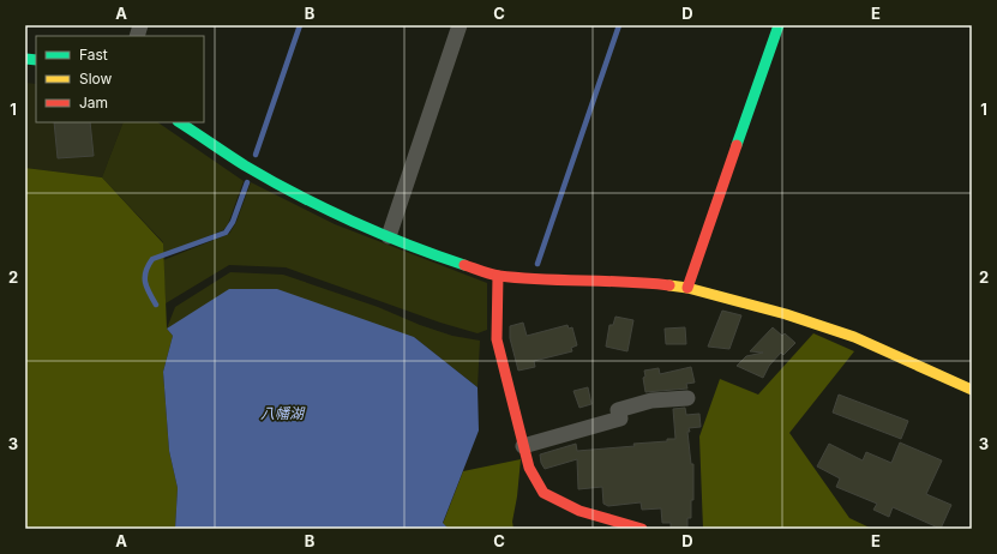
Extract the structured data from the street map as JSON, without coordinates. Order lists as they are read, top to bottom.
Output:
{
  "water": ["八幡湖"],
  "legend": ["Fast", "Slow", "Jam"],
  "grid": {
    "columns": [
      "A",
      "B",
      "C",
      "D",
      "E"
    ],
    "rows": ["1", "2", "3"]
  }
}
